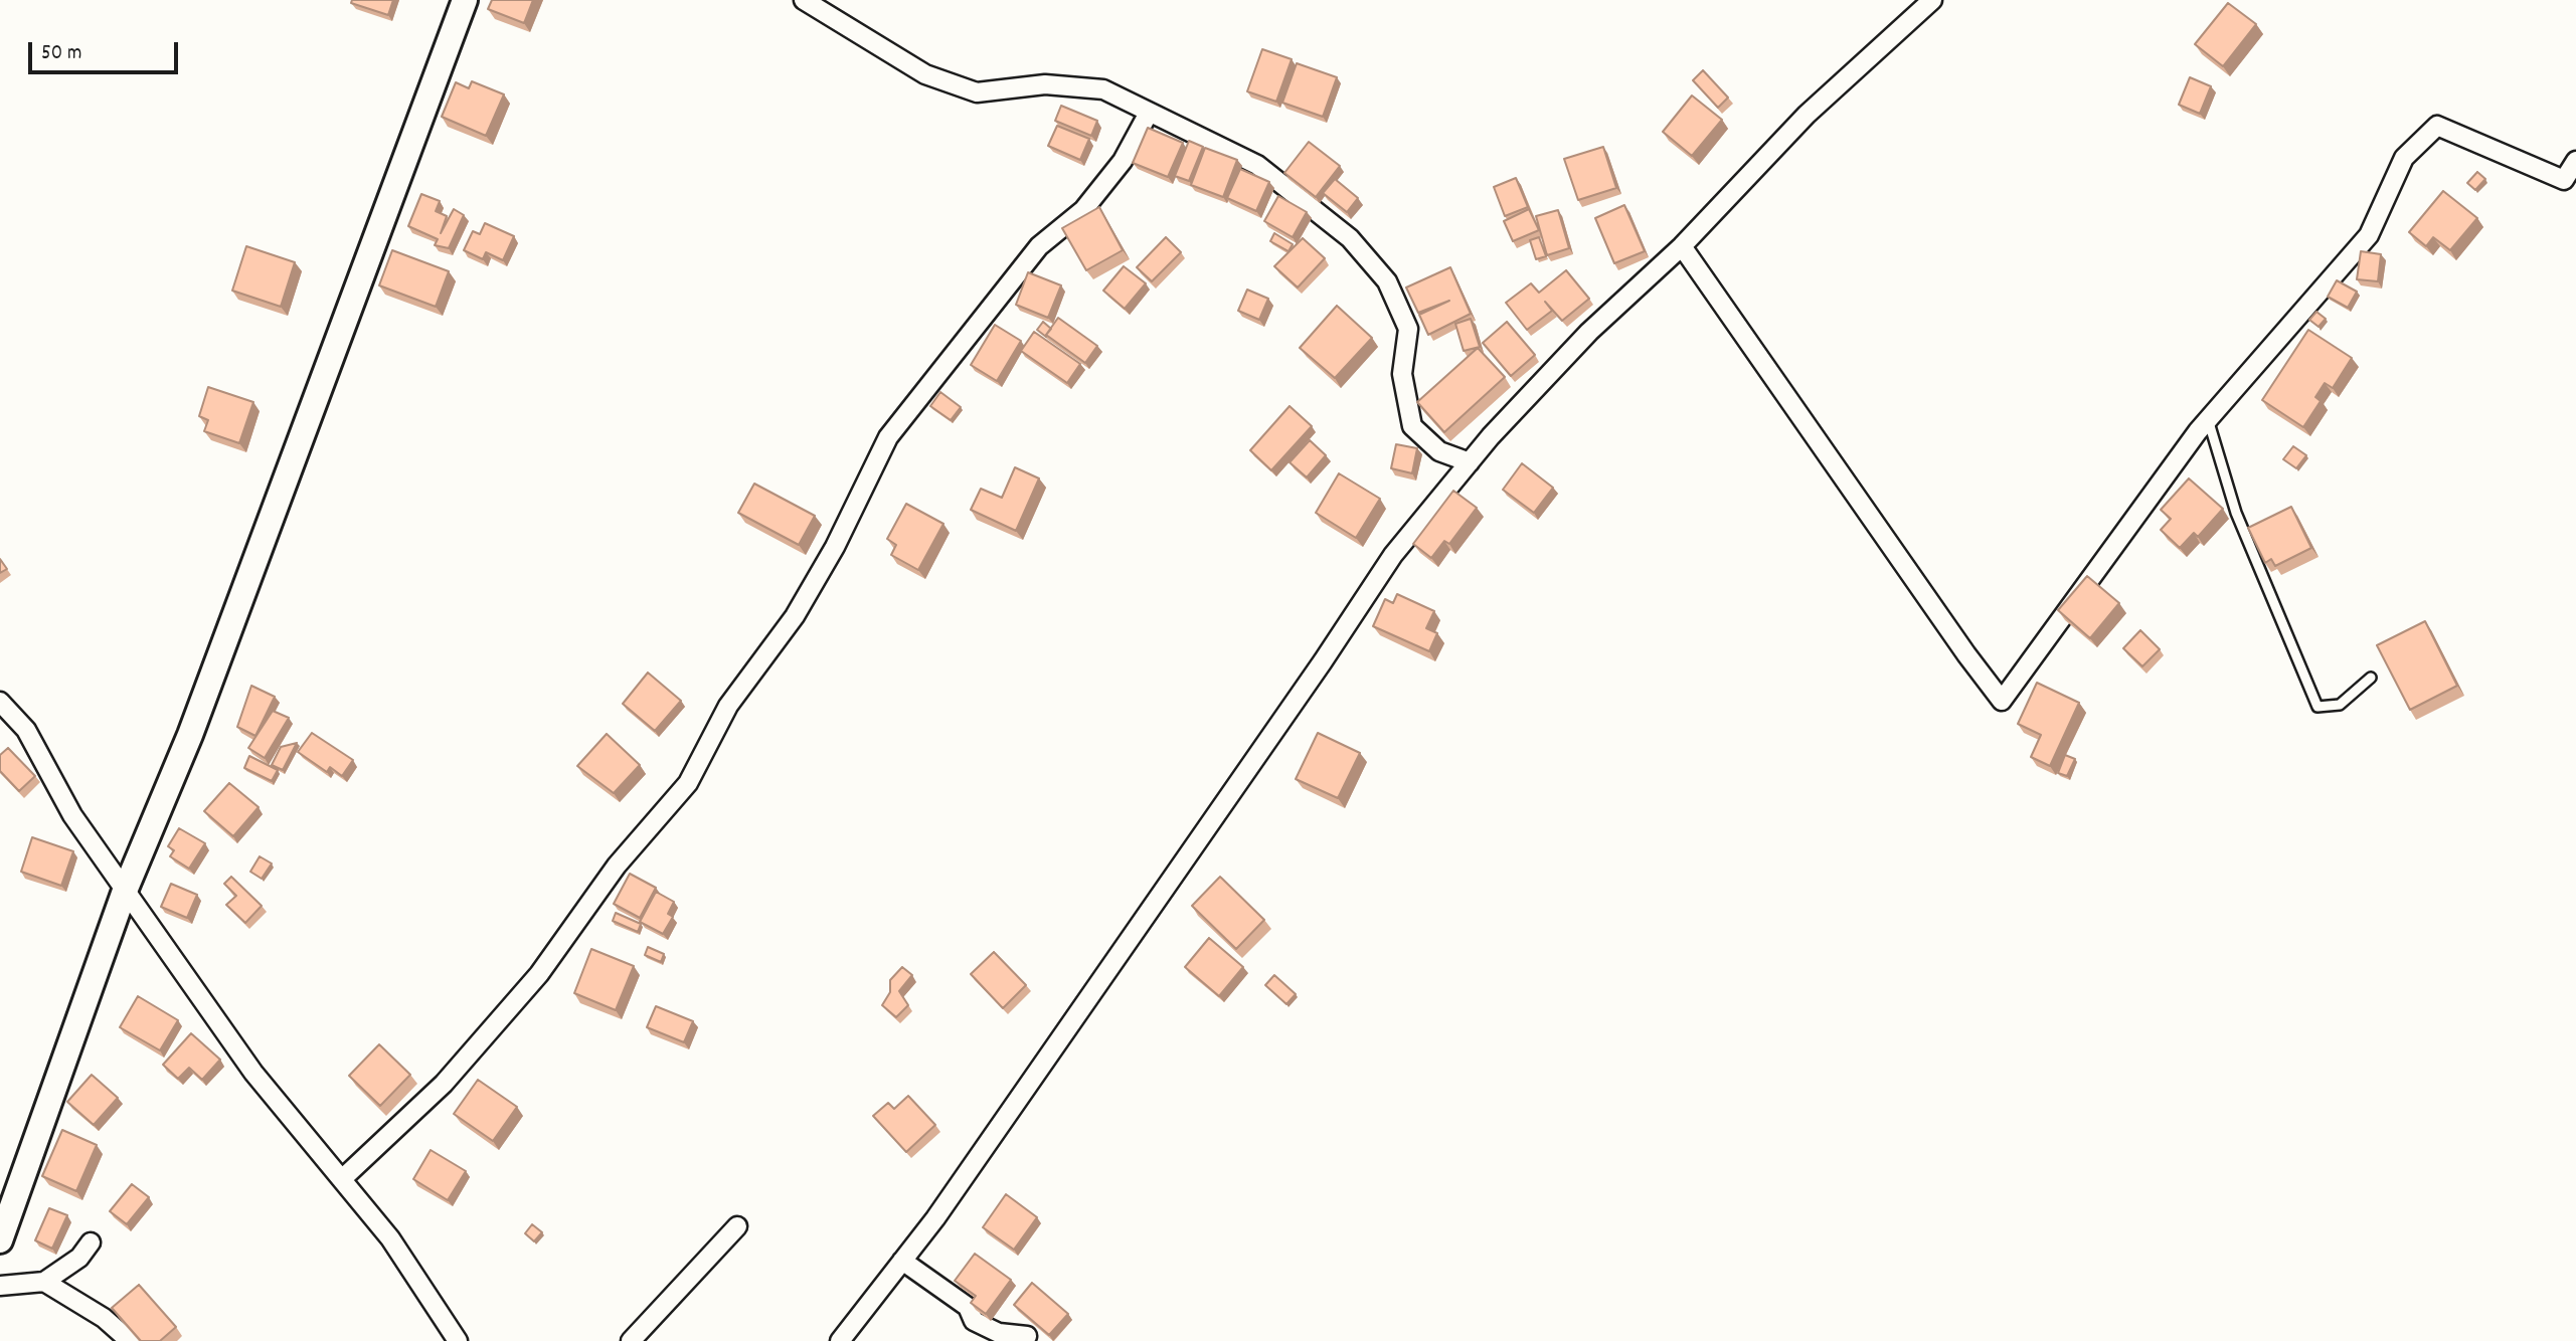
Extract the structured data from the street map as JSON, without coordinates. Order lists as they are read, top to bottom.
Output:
{
  "scale_bar": "50 m"
}
